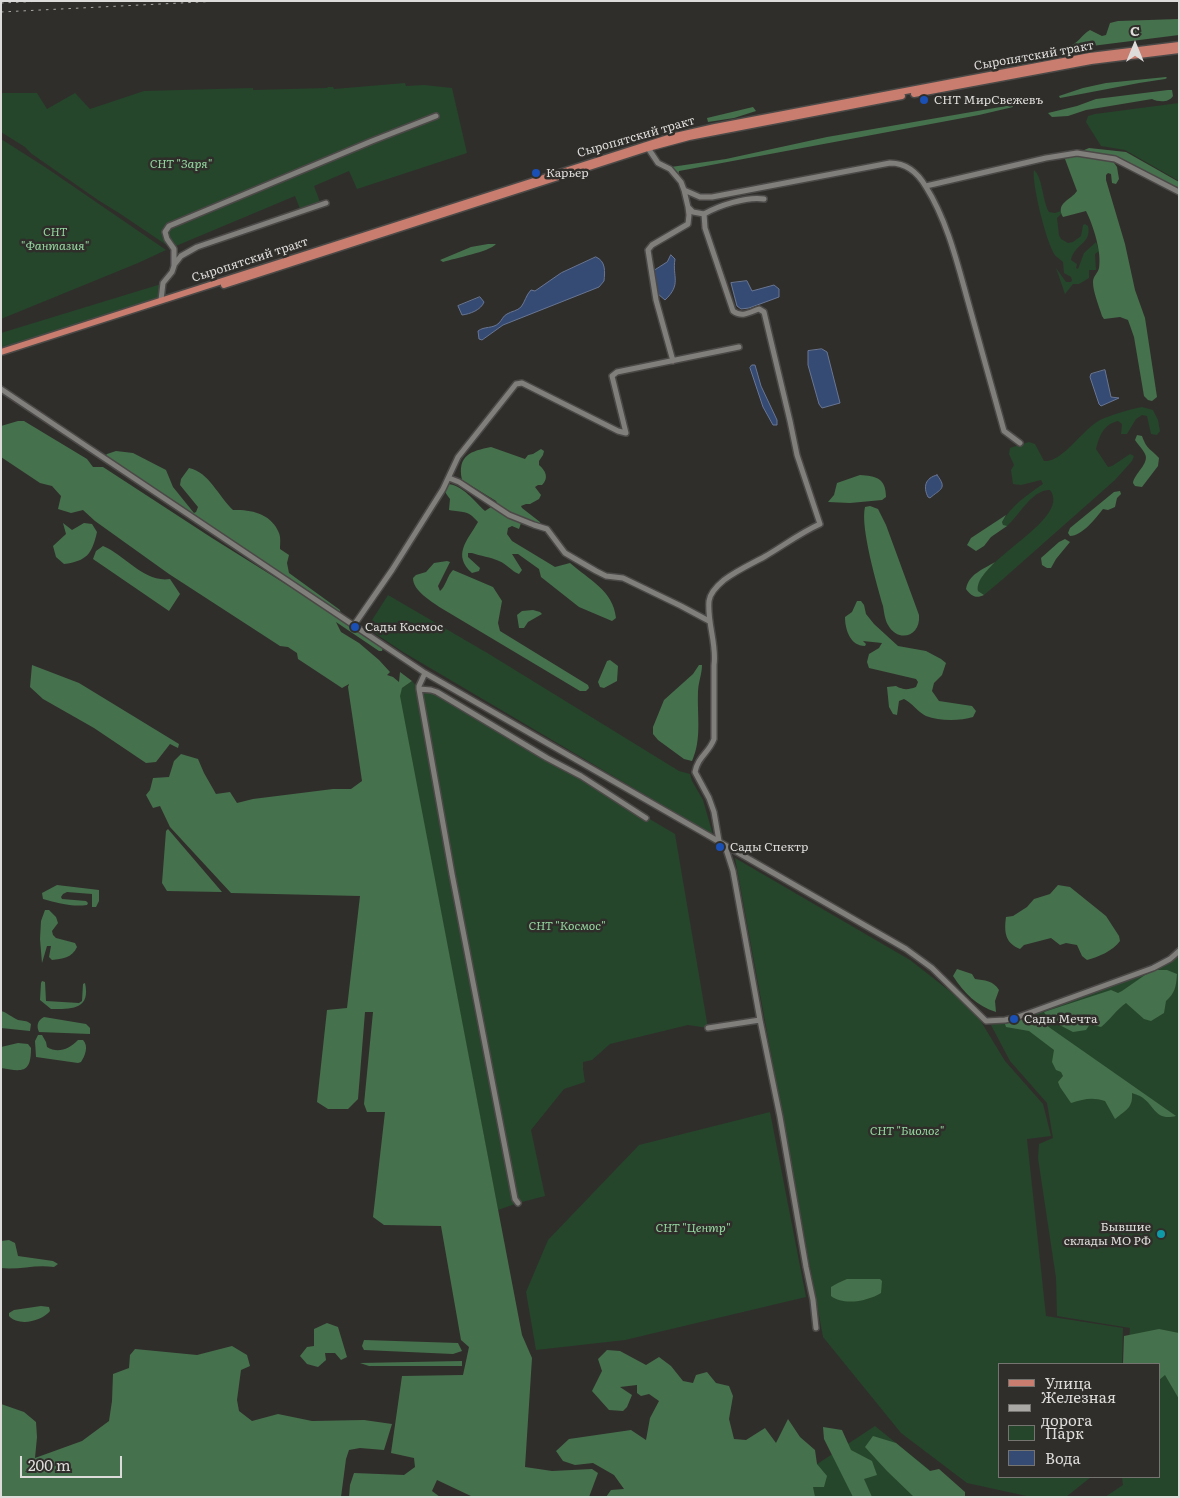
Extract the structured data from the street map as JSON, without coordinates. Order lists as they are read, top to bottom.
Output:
{
  "streets": {
    "main road": ["Сыропятский тракт"]
  },
  "parks": [
    "СНТ \"Заря\"",
    "СНТ \"Фантазия\"",
    "СНТ \"Космос\"",
    "СНТ \"Биолог\"",
    "СНТ \"Центр\""
  ],
  "places": [
    "СНТ МирСвежевъ",
    "Карьер",
    "Сады Космос",
    "Сады Спектр",
    "Сады Мечта",
    "Бывшие склады МО РФ"
  ],
  "legend": [
    "Улица",
    "Железная дорога",
    "Парк",
    "Вода"
  ],
  "scale_bar": "200 m",
  "north": "top"
}
